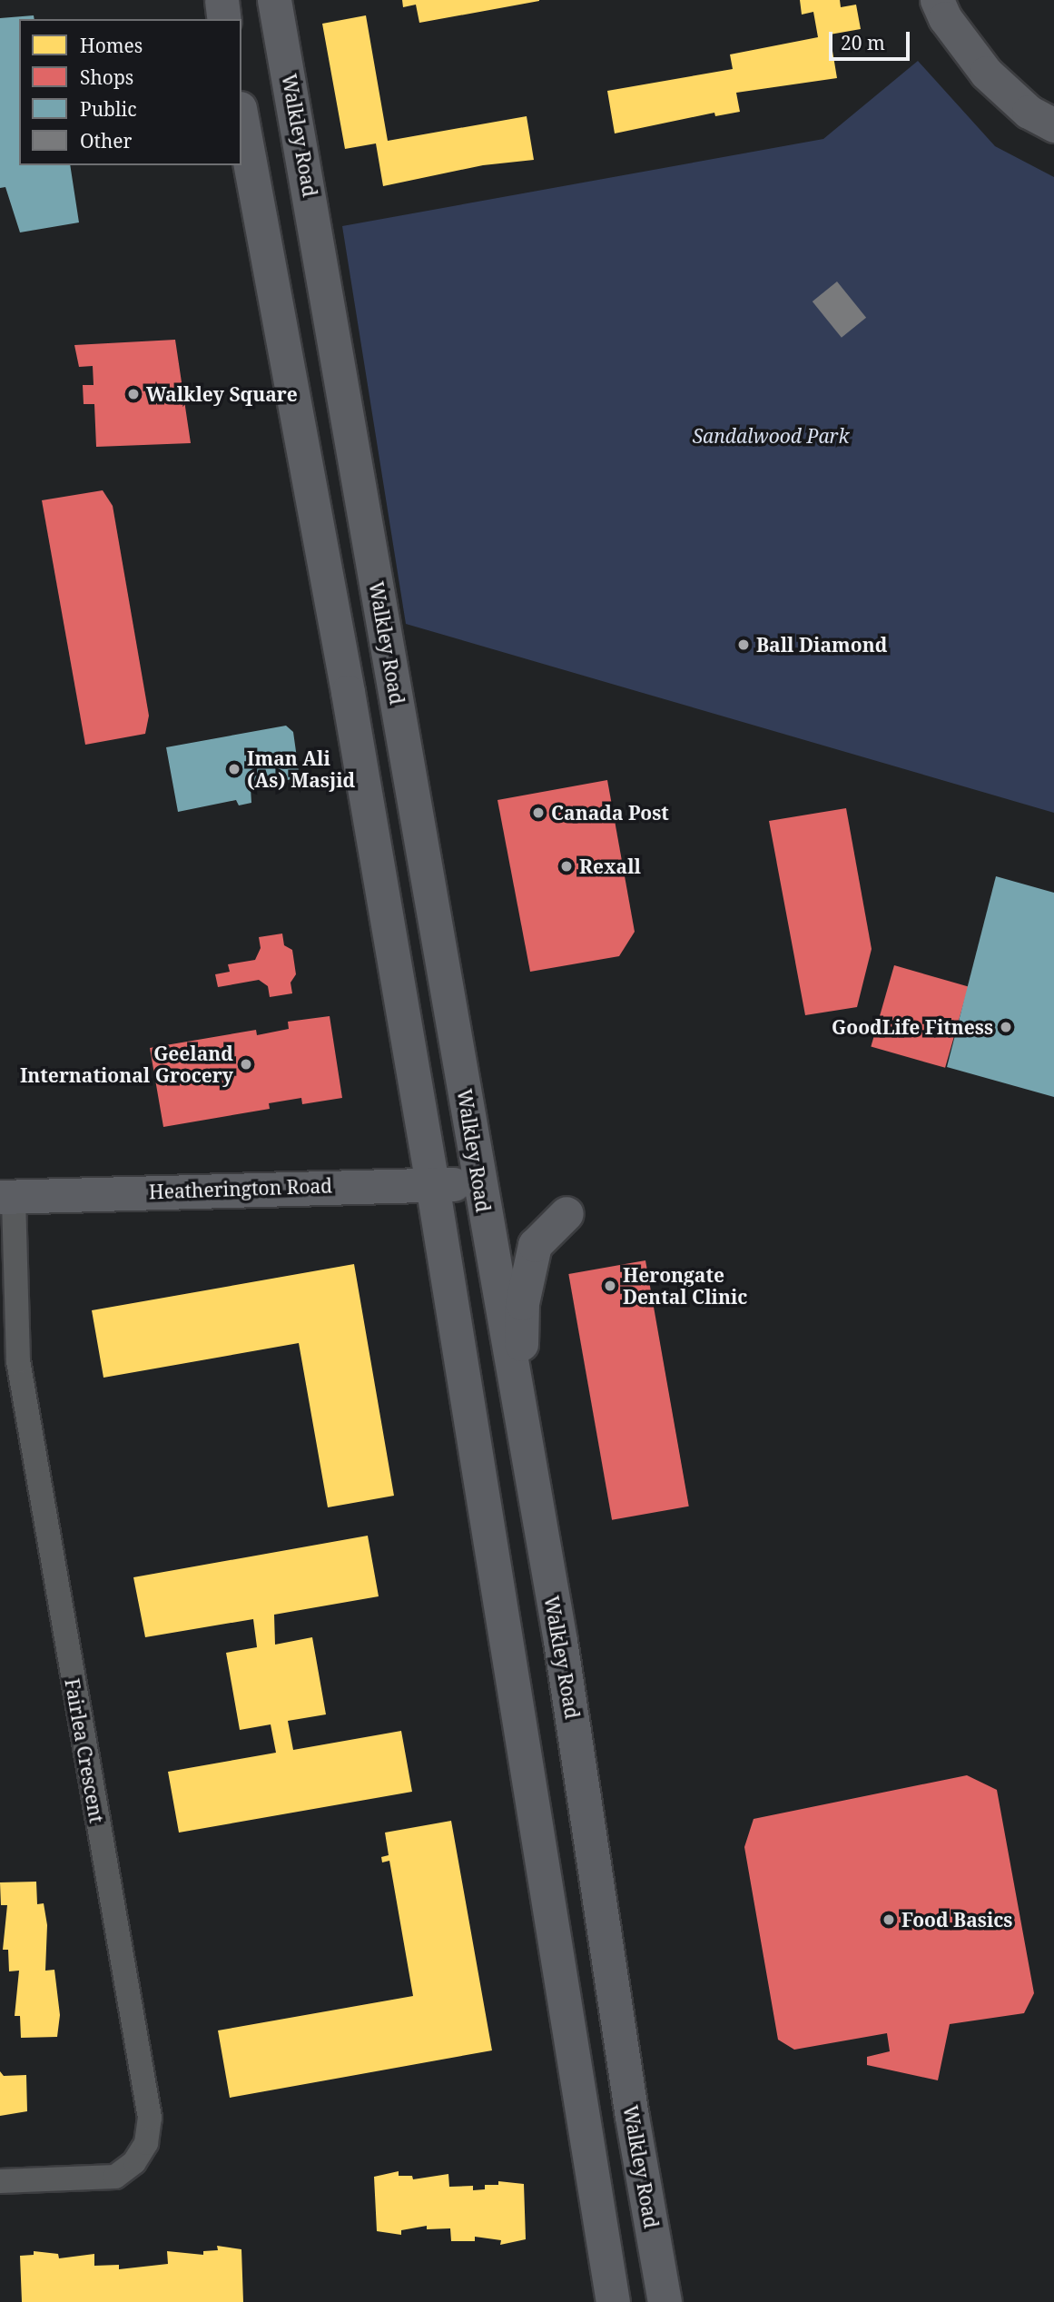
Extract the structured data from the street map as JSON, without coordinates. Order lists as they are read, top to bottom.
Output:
{
  "streets": {
    "main road": ["Walkley Road", "Heatherington Road"],
    "street": ["Fairlea Crescent"]
  },
  "crossings": [
    ["Walkley Road", "Heatherington Road"],
    ["Heatherington Road", "Fairlea Crescent"]
  ],
  "parks": ["Sandalwood Park"],
  "places": [
    "Walkley Square",
    "Ball Diamond",
    "Iman Ali (As) Masjid",
    "Canada Post",
    "Rexall",
    "GoodLife Fitness",
    "Geeland International Grocery",
    "Herongate Dental Clinic",
    "Food Basics"
  ],
  "legend": [
    "Homes",
    "Shops",
    "Public",
    "Other"
  ],
  "scale_bar": "20 m"
}
